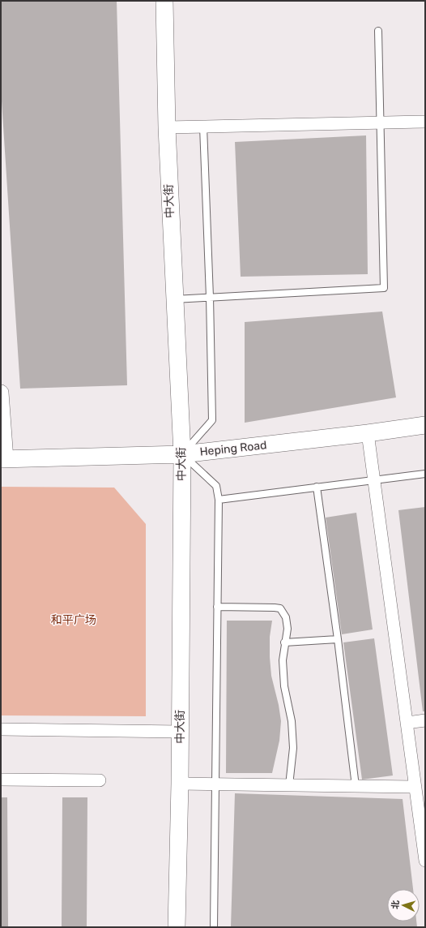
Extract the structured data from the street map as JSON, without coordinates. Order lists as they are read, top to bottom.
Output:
{
  "streets": {
    "main road": ["中大街", "Heping Road"]
  },
  "crossings": [
    ["中大街", "Heping Road"]
  ],
  "parks": ["和平广场"],
  "north": "left"
}
